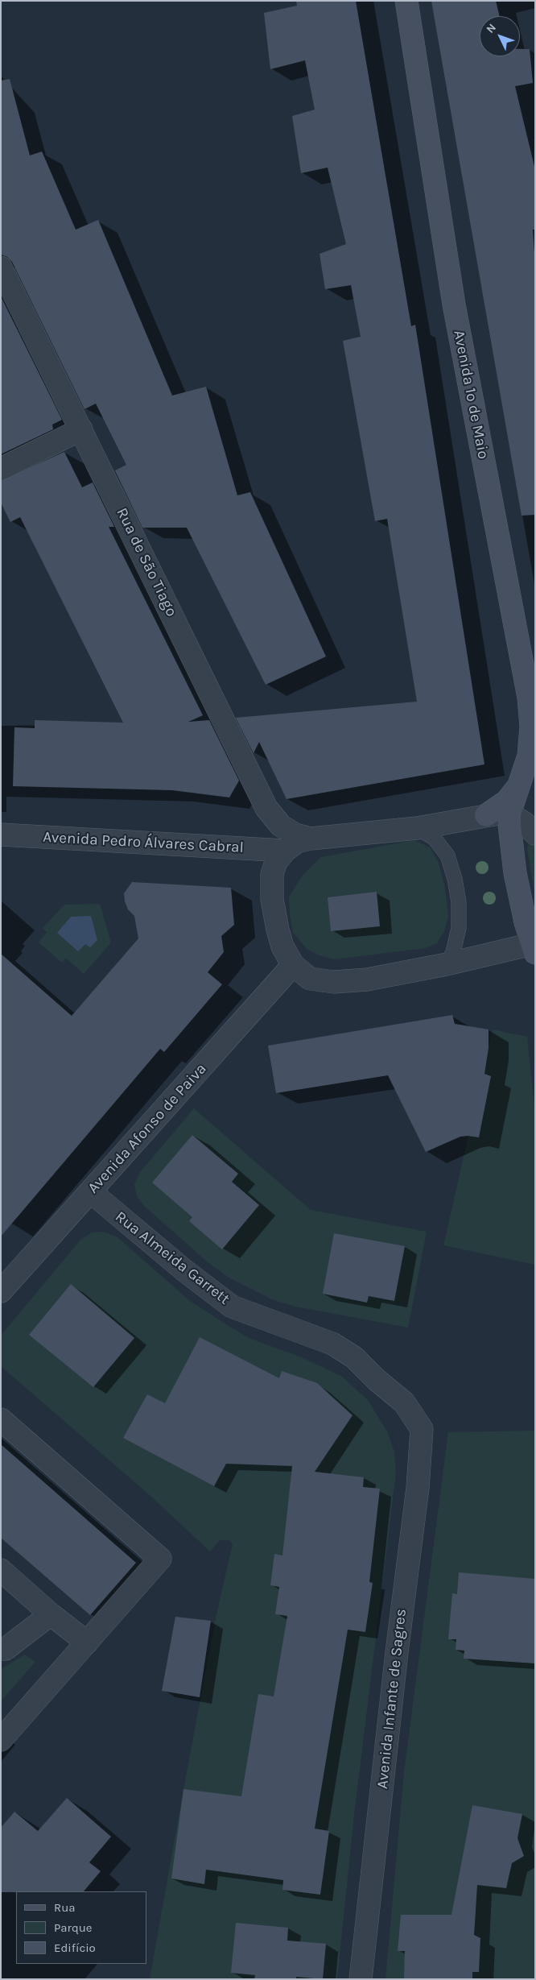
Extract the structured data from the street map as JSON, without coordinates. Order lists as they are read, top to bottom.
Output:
{
  "streets": {
    "main road": ["Avenida 1º de Maio"],
    "street": [
      "Rua de São Tiago",
      "Avenida Pedro Álvares Cabral",
      "Avenida Afonso de Paiva",
      "Rua Almeida Garrett",
      "Avenida Infante de Sagres"
    ]
  },
  "crossings": [
    ["Avenida Afonso de Paiva", "Rua Almeida Garrett"],
    ["Rua Almeida Garrett", "Avenida Infante de Sagres"]
  ],
  "legend": ["Rua", "Parque", "Edifício"],
  "north": "top left"
}
